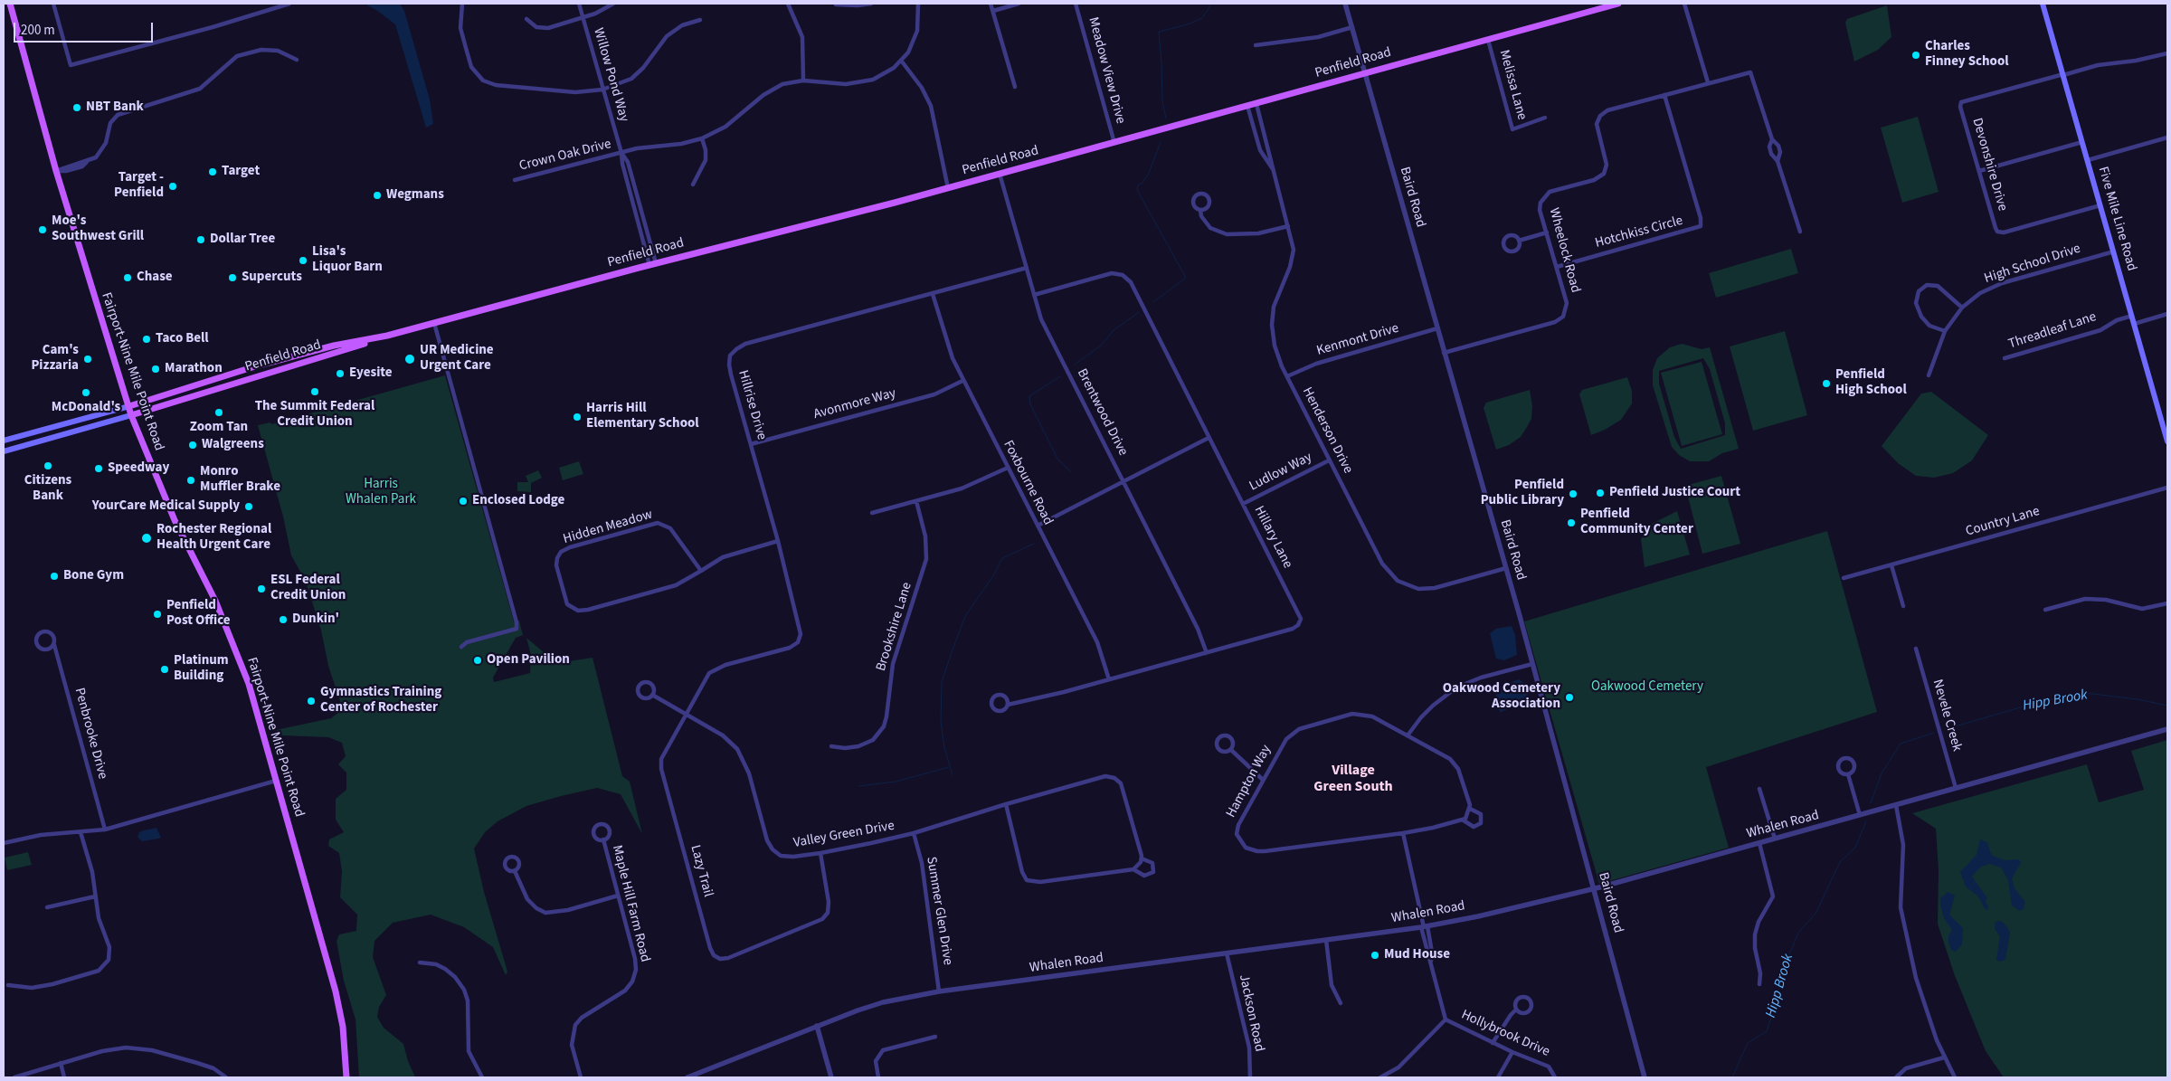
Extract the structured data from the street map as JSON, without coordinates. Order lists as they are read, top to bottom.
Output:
{
  "streets": {
    "main road": ["Penfield Road", "Five Mile Line Road", "Fairport-Nine Mile Point Road"],
    "street": [
      "Meadow View Drive",
      "Willow Pond Way",
      "Melissa Lane",
      "Crown Oak Drive",
      "Devonshire Drive",
      "Baird Road",
      "Hotchkiss Circle",
      "Wheelock Road",
      "High School Drive",
      "Threadleaf Lane",
      "Kenmont Drive",
      "Avonmore Way",
      "Hillrise Drive",
      "Brentwood Drive",
      "Henderson Drive",
      "Ludlow Way",
      "Foxbourne Road",
      "Country Lane",
      "Hidden Meadow",
      "Hillary Lane",
      "Brookshire Lane",
      "Nevele Creek",
      "Penbrooke Drive",
      "Hampton Way",
      "Whalen Road",
      "Valley Green Drive",
      "Lazy Trail",
      "Maple Hill Farm Road",
      "Summer Glen Drive",
      "Jackson Road",
      "Hollybrook Drive"
    ]
  },
  "crossings": [
    ["Penfield Road", "Meadow View Drive"],
    ["Penfield Road", "Willow Pond Way"],
    ["Penfield Road", "Melissa Lane"],
    ["Penfield Road", "Baird Road"],
    ["Penfield Road", "Fairport-Nine Mile Point Road"],
    ["Penfield Road", "Brentwood Drive"],
    ["Penfield Road", "Henderson Drive"],
    ["Willow Pond Way", "Crown Oak Drive"],
    ["Devonshire Drive", "Five Mile Line Road"],
    ["Baird Road", "Wheelock Road"],
    ["Baird Road", "Kenmont Drive"],
    ["Baird Road", "Henderson Drive"],
    ["Baird Road", "Whalen Road"],
    ["Five Mile Line Road", "High School Drive"],
    ["Five Mile Line Road", "Threadleaf Lane"],
    ["Hotchkiss Circle", "Wheelock Road"],
    ["Kenmont Drive", "Henderson Drive"],
    ["Avonmore Way", "Hillrise Drive"],
    ["Avonmore Way", "Foxbourne Road"],
    ["Hillrise Drive", "Brentwood Drive"],
    ["Hillrise Drive", "Foxbourne Road"],
    ["Hillrise Drive", "Hidden Meadow"],
    ["Hillrise Drive", "Lazy Trail"],
    ["Brentwood Drive", "Hillary Lane"],
    ["Henderson Drive", "Ludlow Way"],
    ["Ludlow Way", "Hillary Lane"],
    ["Foxbourne Road", "Hillary Lane"],
    ["Nevele Creek", "Whalen Road"],
    ["Hampton Way", "Hollybrook Drive"],
    ["Whalen Road", "Summer Glen Drive"],
    ["Whalen Road", "Jackson Road"],
    ["Whalen Road", "Hollybrook Drive"],
    ["Valley Green Drive", "Lazy Trail"],
    ["Valley Green Drive", "Summer Glen Drive"]
  ],
  "districts": ["Village Green South"],
  "water": ["Hipp Brook"],
  "parks": ["Harris Whalen Park", "Oakwood Cemetery"],
  "places": [
    "Charles Finney School",
    "NBT Bank",
    "Target",
    "Target - Penfield",
    "Wegmans",
    "Moe's Southwest Grill",
    "Dollar Tree",
    "Lisa's Liquor Barn",
    "Chase",
    "Supercuts",
    "Taco Bell",
    "Cam's Pizzaria",
    "UR Medicine Urgent Care",
    "Marathon",
    "Eyesite",
    "Penfield High School",
    "The Summit Federal Credit Union",
    "McDonald's",
    "Zoom Tan",
    "Harris Hill Elementary School",
    "Walgreens",
    "Citizens Bank",
    "Speedway",
    "Monro Muffler Brake",
    "Penfield Justice Court",
    "Penfield Public Library",
    "Enclosed Lodge",
    "YourCare Medical Supply",
    "Penfield Community Center",
    "Rochester Regional Health Urgent Care",
    "Bone Gym",
    "ESL Federal Credit Union",
    "Penfield Post Office",
    "Dunkin'",
    "Open Pavilion",
    "Platinum Building",
    "Oakwood Cemetery Association",
    "Gymnastics Training Center of Rochester",
    "Mud House"
  ],
  "scale_bar": "200 m"
}
